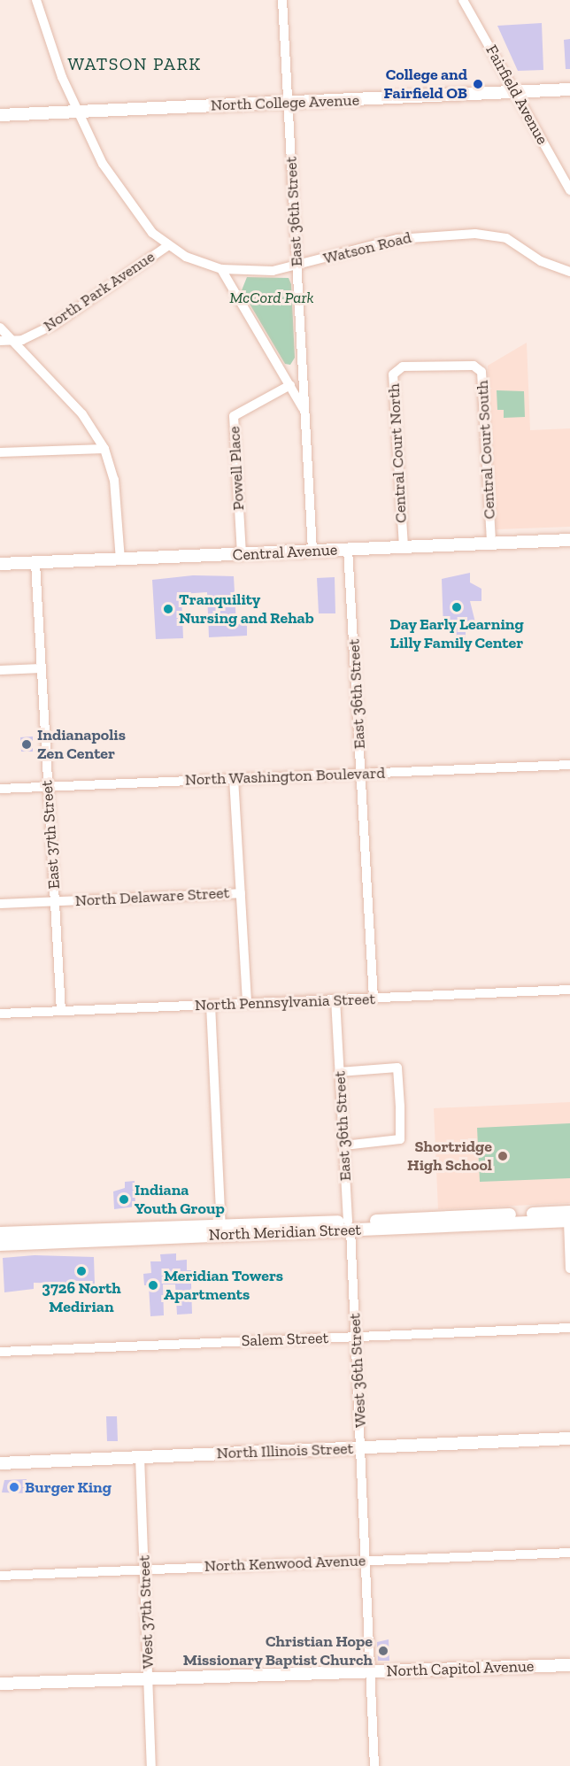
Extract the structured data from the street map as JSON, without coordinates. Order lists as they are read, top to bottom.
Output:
{
  "streets": {
    "main road": [
      "North College Avenue",
      "Central Avenue",
      "North Meridian Street",
      "North Illinois Street",
      "North Capitol Avenue"
    ],
    "street": [
      "Fairfield Avenue",
      "East 36th Street",
      "Watson Road",
      "North Park Avenue",
      "Central Court South",
      "Central Court North",
      "Powell Place",
      "North Washington Boulevard",
      "East 37th Street",
      "North Delaware Street",
      "North Pennsylvania Street",
      "Salem Street",
      "West 36th Street",
      "North Kenwood Avenue",
      "West 37th Street"
    ]
  },
  "crossings": [
    ["Fairfield Avenue", "North College Avenue"],
    ["North College Avenue", "East 36th Street"],
    ["North College Avenue", "Watson Road"],
    ["East 36th Street", "Watson Road"],
    ["East 36th Street", "Central Avenue"],
    ["East 36th Street", "North Washington Boulevard"],
    ["East 36th Street", "North Pennsylvania Street"],
    ["East 36th Street", "North Meridian Street"],
    ["East 36th Street", "West 36th Street"],
    ["Watson Road", "North Park Avenue"],
    ["Central Court South", "Central Court North"],
    ["Central Court South", "Central Avenue"],
    ["Central Court North", "Central Avenue"],
    ["Powell Place", "Central Avenue"],
    ["Central Avenue", "East 37th Street"],
    ["North Washington Boulevard", "East 37th Street"],
    ["East 37th Street", "North Delaware Street"],
    ["East 37th Street", "North Pennsylvania Street"],
    ["North Meridian Street", "West 36th Street"],
    ["Salem Street", "West 36th Street"],
    ["West 36th Street", "North Illinois Street"],
    ["West 36th Street", "North Kenwood Avenue"],
    ["West 36th Street", "North Capitol Avenue"],
    ["North Illinois Street", "West 37th Street"],
    ["North Kenwood Avenue", "West 37th Street"],
    ["West 37th Street", "North Capitol Avenue"]
  ],
  "districts": ["WATSON PARK"],
  "parks": ["McCord Park"],
  "places": [
    "College and Fairfield OB",
    "Day Early Learning Lilly Family Center",
    "Tranquility Nursing and Rehab",
    "Indianapolis Zen Center",
    "Shortridge High School",
    "Indiana Youth Group",
    "3726 North Medirian",
    "Meridian Towers Apartments",
    "Burger King",
    "Christian Hope Missionary Baptist Church"
  ]
}
